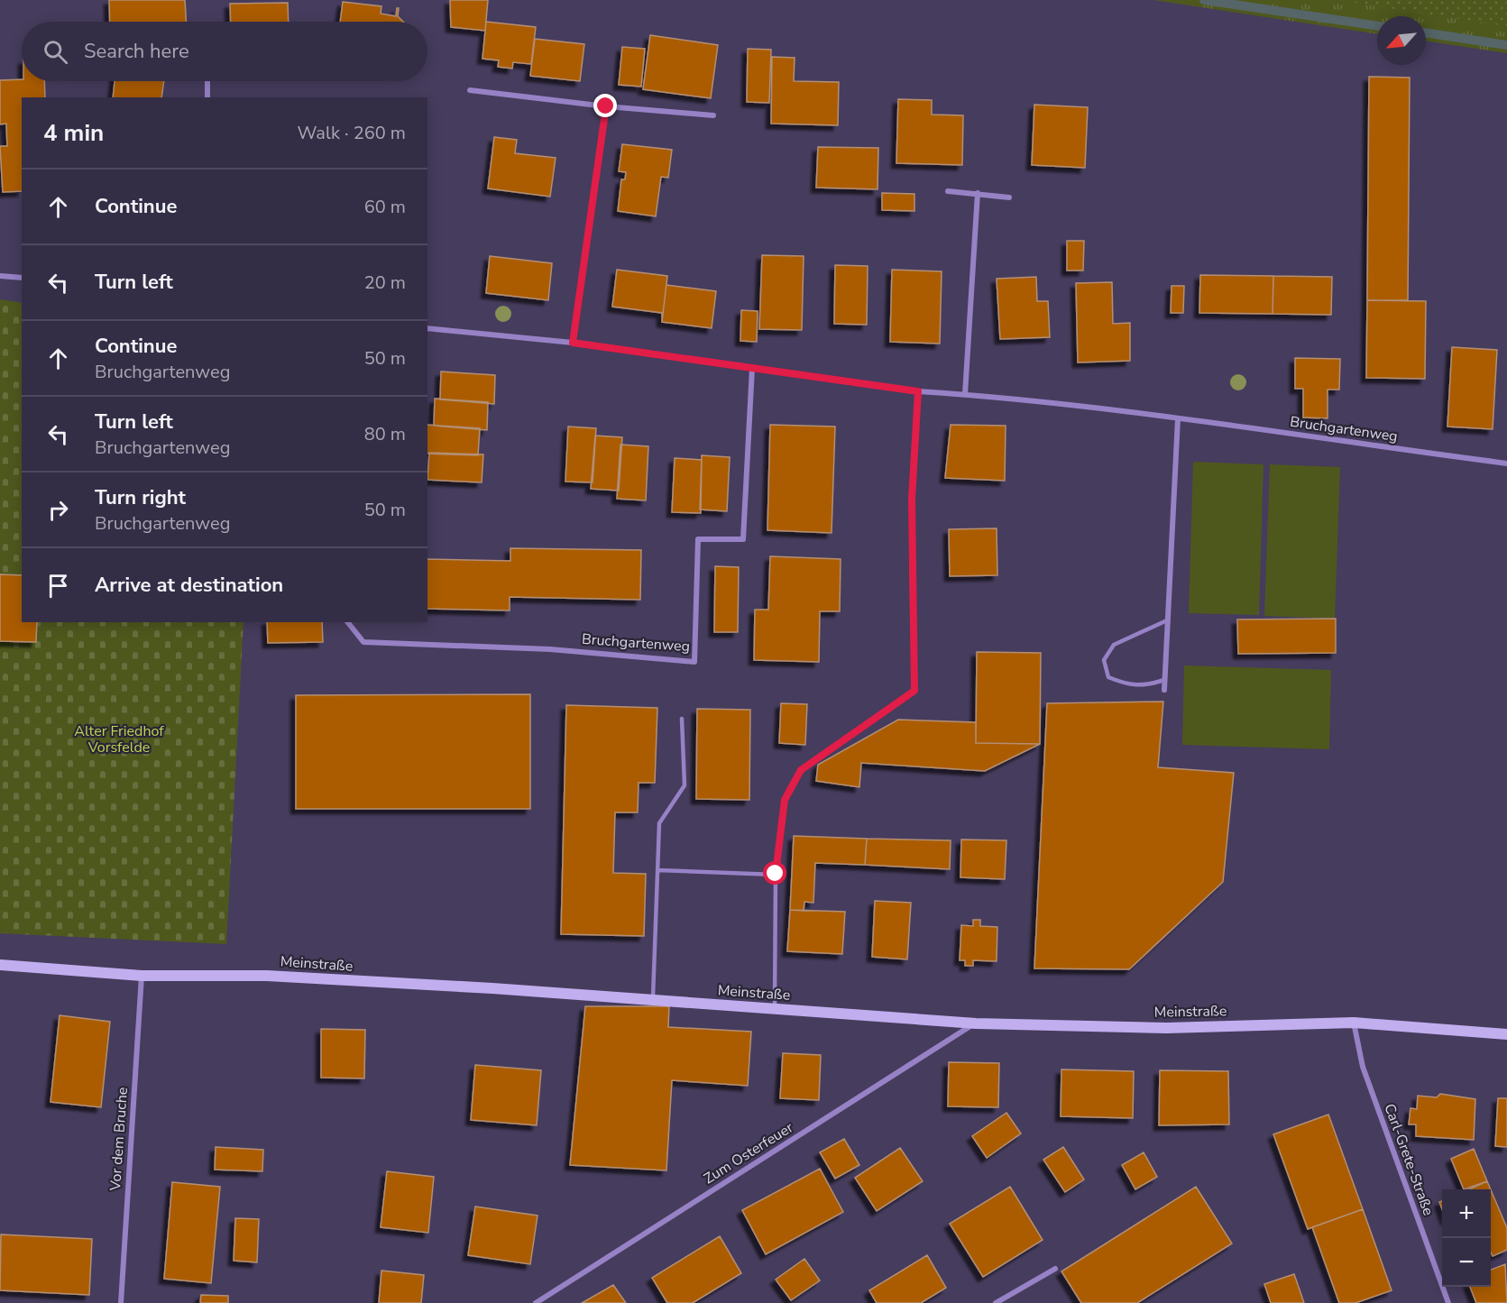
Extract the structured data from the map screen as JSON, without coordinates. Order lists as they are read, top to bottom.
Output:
{
  "streets": {
    "street": [
      "Bruchgartenweg",
      "Meinstraße",
      "Vor dem Bruche",
      "Zum Osterfeuer",
      "Carl-Grete-Straße"
    ]
  },
  "crossings": [
    ["Meinstraße", "Vor dem Bruche"],
    ["Meinstraße", "Zum Osterfeuer"],
    ["Meinstraße", "Carl-Grete-Straße"]
  ],
  "parks": ["Alter Friedhof Vorsfelde"],
  "north": "bottom left",
  "page": {
    "search": "Search here",
    "heading": ["4 min", "Walk · 260 m"],
    "list": [
      ["Continue", "60 m"],
      ["Turn left", "20 m"],
      ["Continue", "Bruchgartenweg", "50 m"],
      ["Turn left", "Bruchgartenweg", "80 m"],
      ["Turn right", "Bruchgartenweg", "50 m"],
      "Arrive at destination"
    ],
    "map_buttons": ["+", "−"]
  }
}
